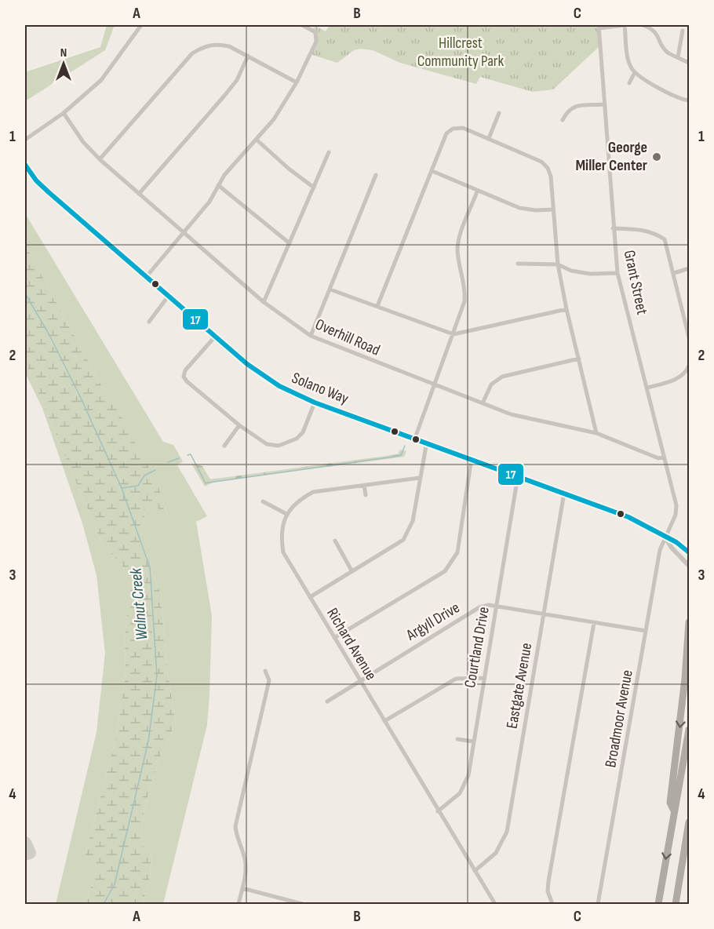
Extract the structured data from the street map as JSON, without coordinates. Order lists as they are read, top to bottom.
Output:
{
  "streets": {
    "street": [
      "Grant Street",
      "Overhill Road",
      "Solano Way",
      "Argyll Drive",
      "Richard Avenue",
      "Courtland Drive",
      "Eastgate Avenue",
      "Broadmoor Avenue"
    ]
  },
  "crossings": [
    ["Grant Street", "Overhill Road"],
    ["Grant Street", "Solano Way"],
    ["Grant Street", "Broadmoor Avenue"],
    ["Solano Way", "Courtland Drive"],
    ["Solano Way", "Eastgate Avenue"],
    ["Solano Way", "Broadmoor Avenue"],
    ["Argyll Drive", "Richard Avenue"],
    ["Argyll Drive", "Courtland Drive"],
    ["Argyll Drive", "Eastgate Avenue"],
    ["Argyll Drive", "Broadmoor Avenue"],
    ["Richard Avenue", "Courtland Drive"],
    ["Richard Avenue", "Eastgate Avenue"]
  ],
  "water": ["Walnut Creek"],
  "parks": ["Hillcrest Community Park"],
  "places": ["George Miller Center"],
  "lines": ["transit line 17"],
  "north": "top",
  "grid": {
    "columns": ["A", "B", "C"],
    "rows": [
      "1",
      "2",
      "3",
      "4"
    ]
  }
}
